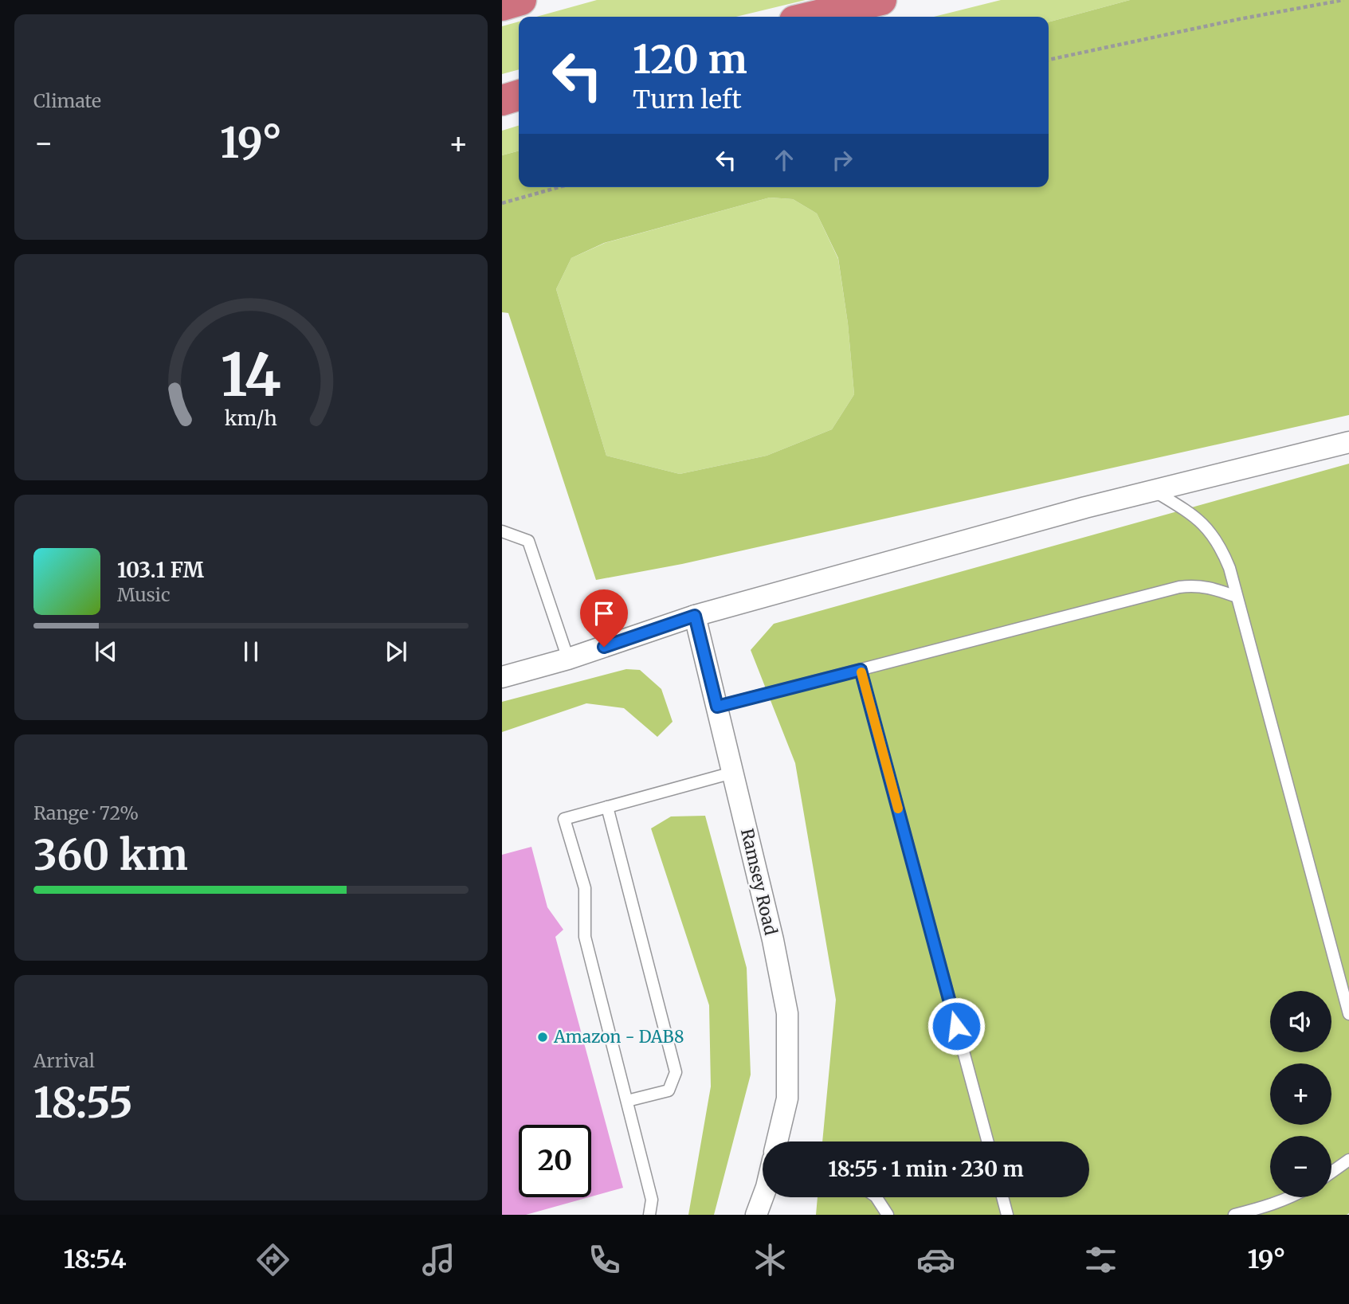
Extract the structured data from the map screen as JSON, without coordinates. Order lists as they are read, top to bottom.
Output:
{
  "streets": {
    "street": ["Ramsey Road"]
  },
  "places": ["Amazon - DAB8"],
  "page": {
    "tile": [
      "Climate",
      ["Range · 72%", "360 km"],
      ["Arrival", "18:55"]
    ],
    "turn": ["120 m", "Turn left"],
    "heat": ["−", "19°", "+"],
    "song": ["103.1 FM", "Music"],
    "map_buttons": ["+", "−"],
    "limit": "20",
    "trip": "18:55 · 1 min · 230 m",
    "tabs": ["18:54", "19°"],
    "gauge": ["14", "km/h"]
  }
}
